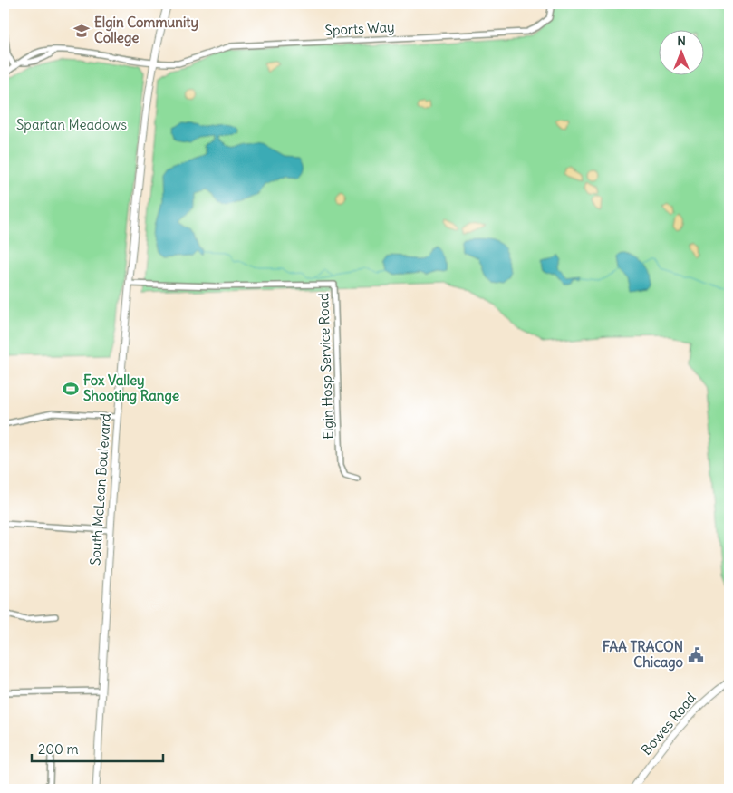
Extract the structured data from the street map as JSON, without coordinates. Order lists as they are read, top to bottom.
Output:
{
  "streets": {
    "main road": ["South McLean Boulevard", "Bowes Road"],
    "street": ["Sports Way", "Elgin Hosp Service Road"]
  },
  "crossings": [
    ["Sports Way", "South McLean Boulevard"],
    ["Elgin Hosp Service Road", "South McLean Boulevard"]
  ],
  "parks": ["Spartan Meadows"],
  "places": {
    "school or university": ["Elgin Community College"],
    "sports": ["Fox Valley Shooting Range"],
    "public building": ["FAA TRACON Chicago"]
  },
  "scale_bar": "200 m",
  "north": "top"
}
